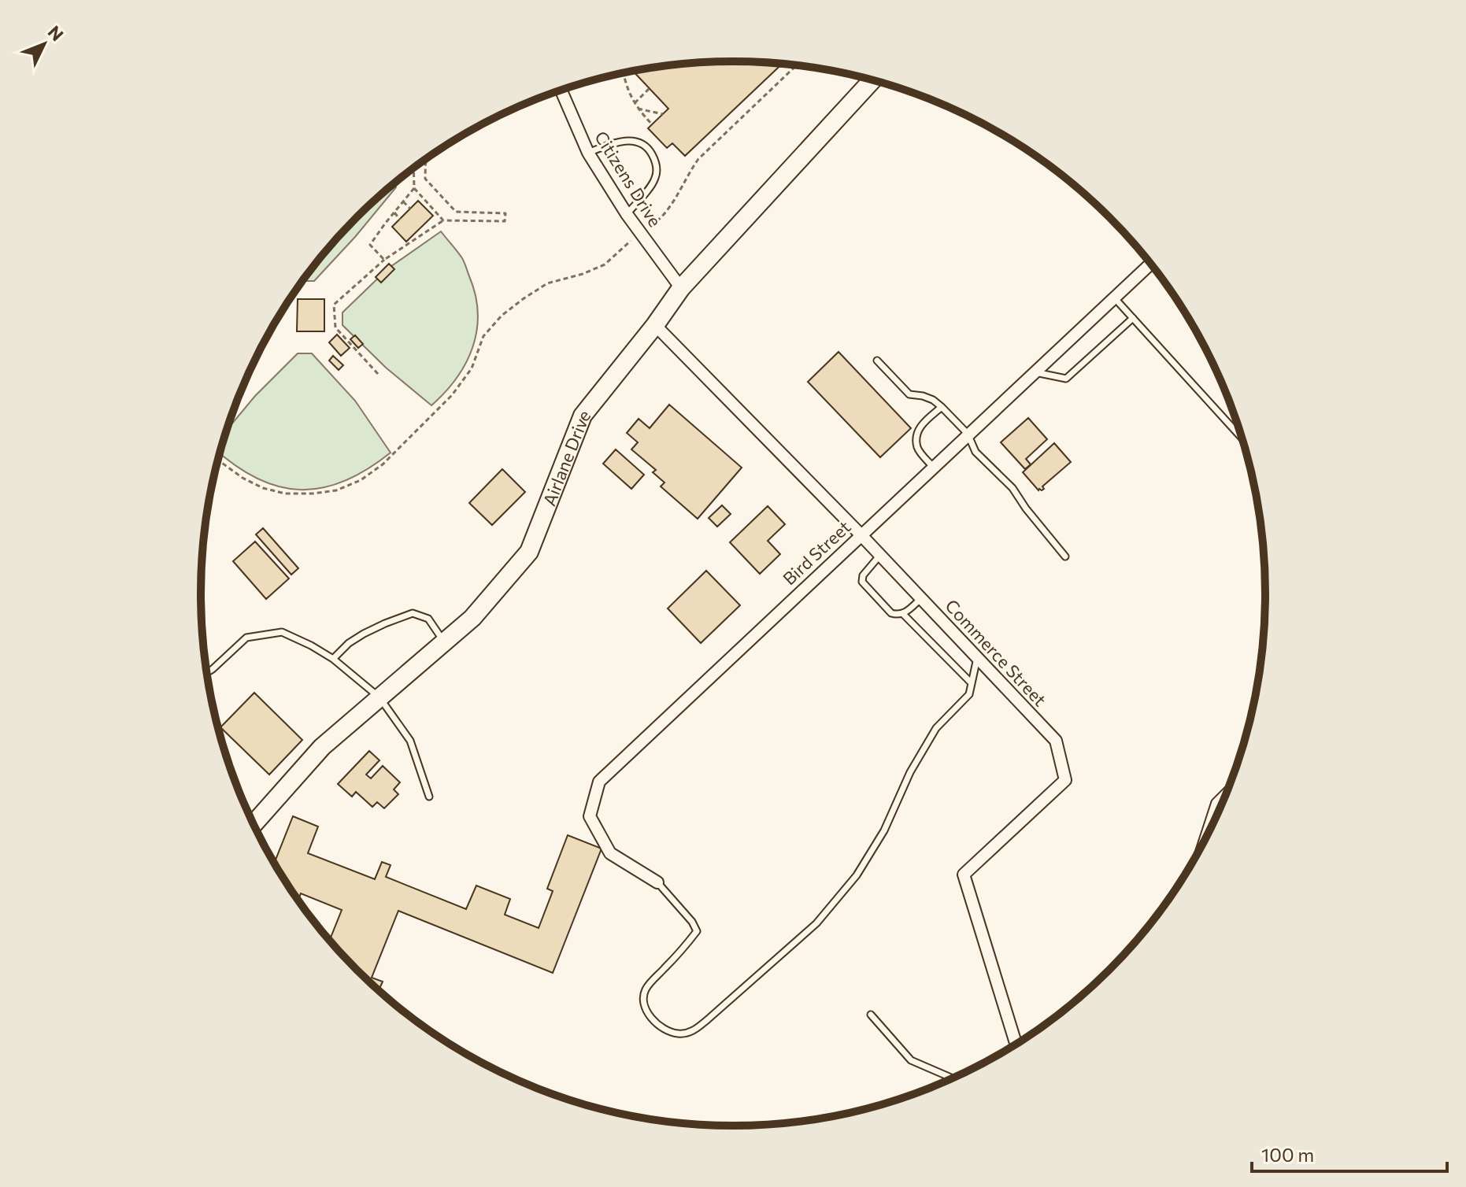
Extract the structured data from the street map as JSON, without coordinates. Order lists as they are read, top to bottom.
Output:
{
  "streets": {
    "street": [
      "Citizens Drive",
      "Airlane Drive",
      "Bird Street",
      "Commerce Street"
    ]
  },
  "crossings": [
    ["Citizens Drive", "Airlane Drive"],
    ["Airlane Drive", "Commerce Street"],
    ["Bird Street", "Commerce Street"]
  ],
  "scale_bar": "100 m",
  "north": "top right"
}
